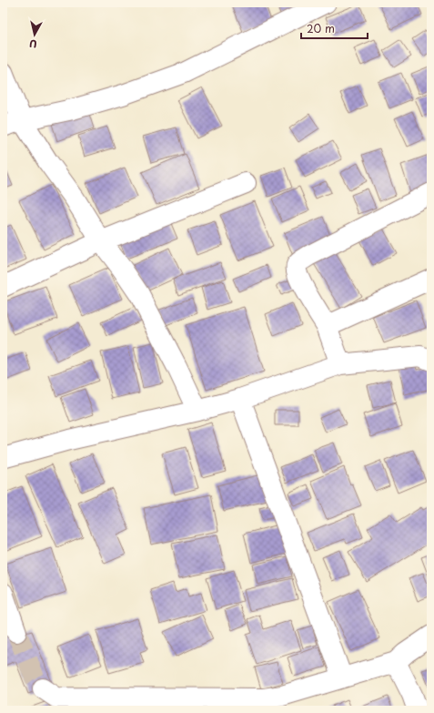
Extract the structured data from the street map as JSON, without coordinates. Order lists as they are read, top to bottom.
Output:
{
  "scale_bar": "20 m",
  "north": "bottom"
}
